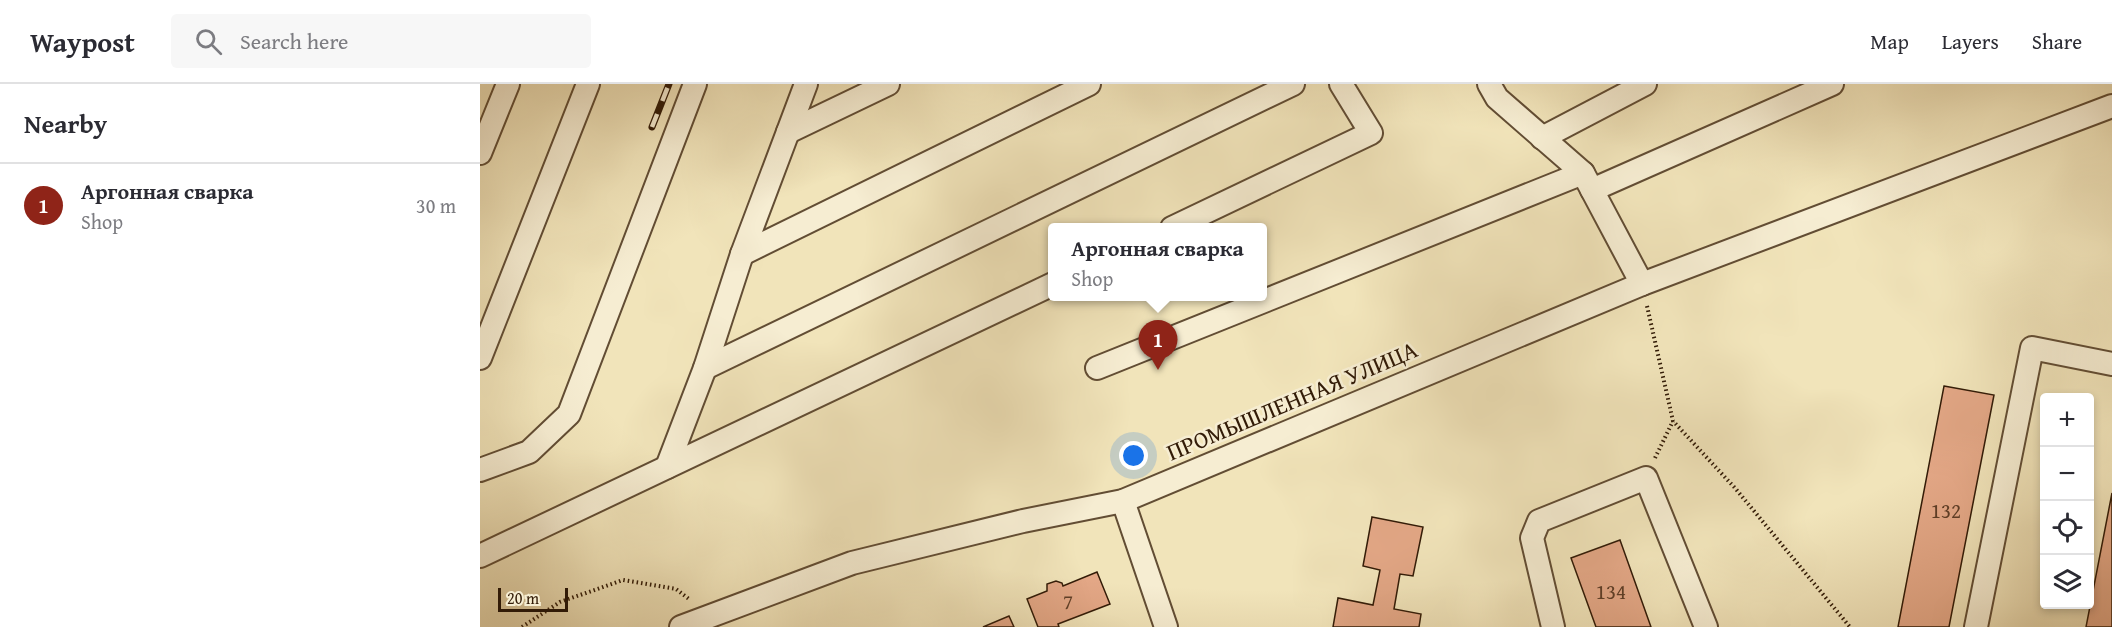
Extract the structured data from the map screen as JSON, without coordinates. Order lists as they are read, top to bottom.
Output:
{
  "streets": {
    "street": ["ПРОМЫШЛЕННАЯ УЛИЦА"]
  },
  "house_numbers": ["132", "134", "7"],
  "scale_bar": "20 m",
  "page": {
    "header": "Waypost",
    "search": "Search here",
    "nav": ["Map", "Layers", "Share"],
    "heading": "Nearby",
    "list": [
      {
        "mark": "1",
        "name": "Аргонная сварка",
        "note": "Shop",
        "value": "30 m"
      }
    ],
    "popup": ["Аргонная сварка", "Shop"],
    "pins": "1",
    "map_buttons": ["+", "−"],
    "scale": "20 m"
  }
}
